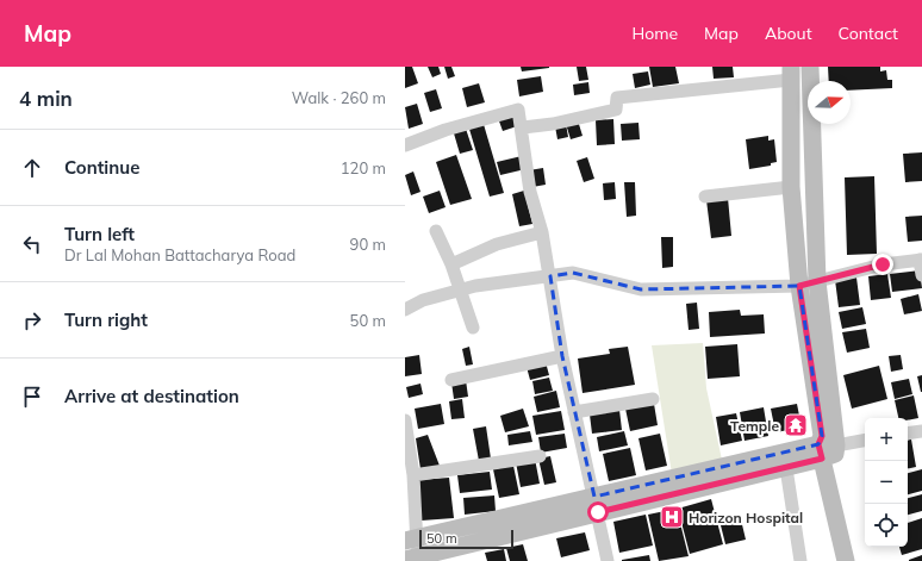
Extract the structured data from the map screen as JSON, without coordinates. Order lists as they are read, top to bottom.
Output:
{
  "places": {
    "temple": ["Temple"],
    "hospital": ["Horizon Hospital"]
  },
  "scale_bar": "50 m",
  "north": "right",
  "page": {
    "header": "Map",
    "nav": [
      "Home",
      "Map",
      "About",
      "Contact"
    ],
    "heading": ["4 min", "Walk · 260 m"],
    "list": [
      ["Continue", "120 m"],
      ["Turn left", "Dr Lal Mohan Battacharya Road", "90 m"],
      ["Turn right", "50 m"],
      "Arrive at destination"
    ],
    "map_buttons": ["+", "−"],
    "scale": "50 m"
  }
}
